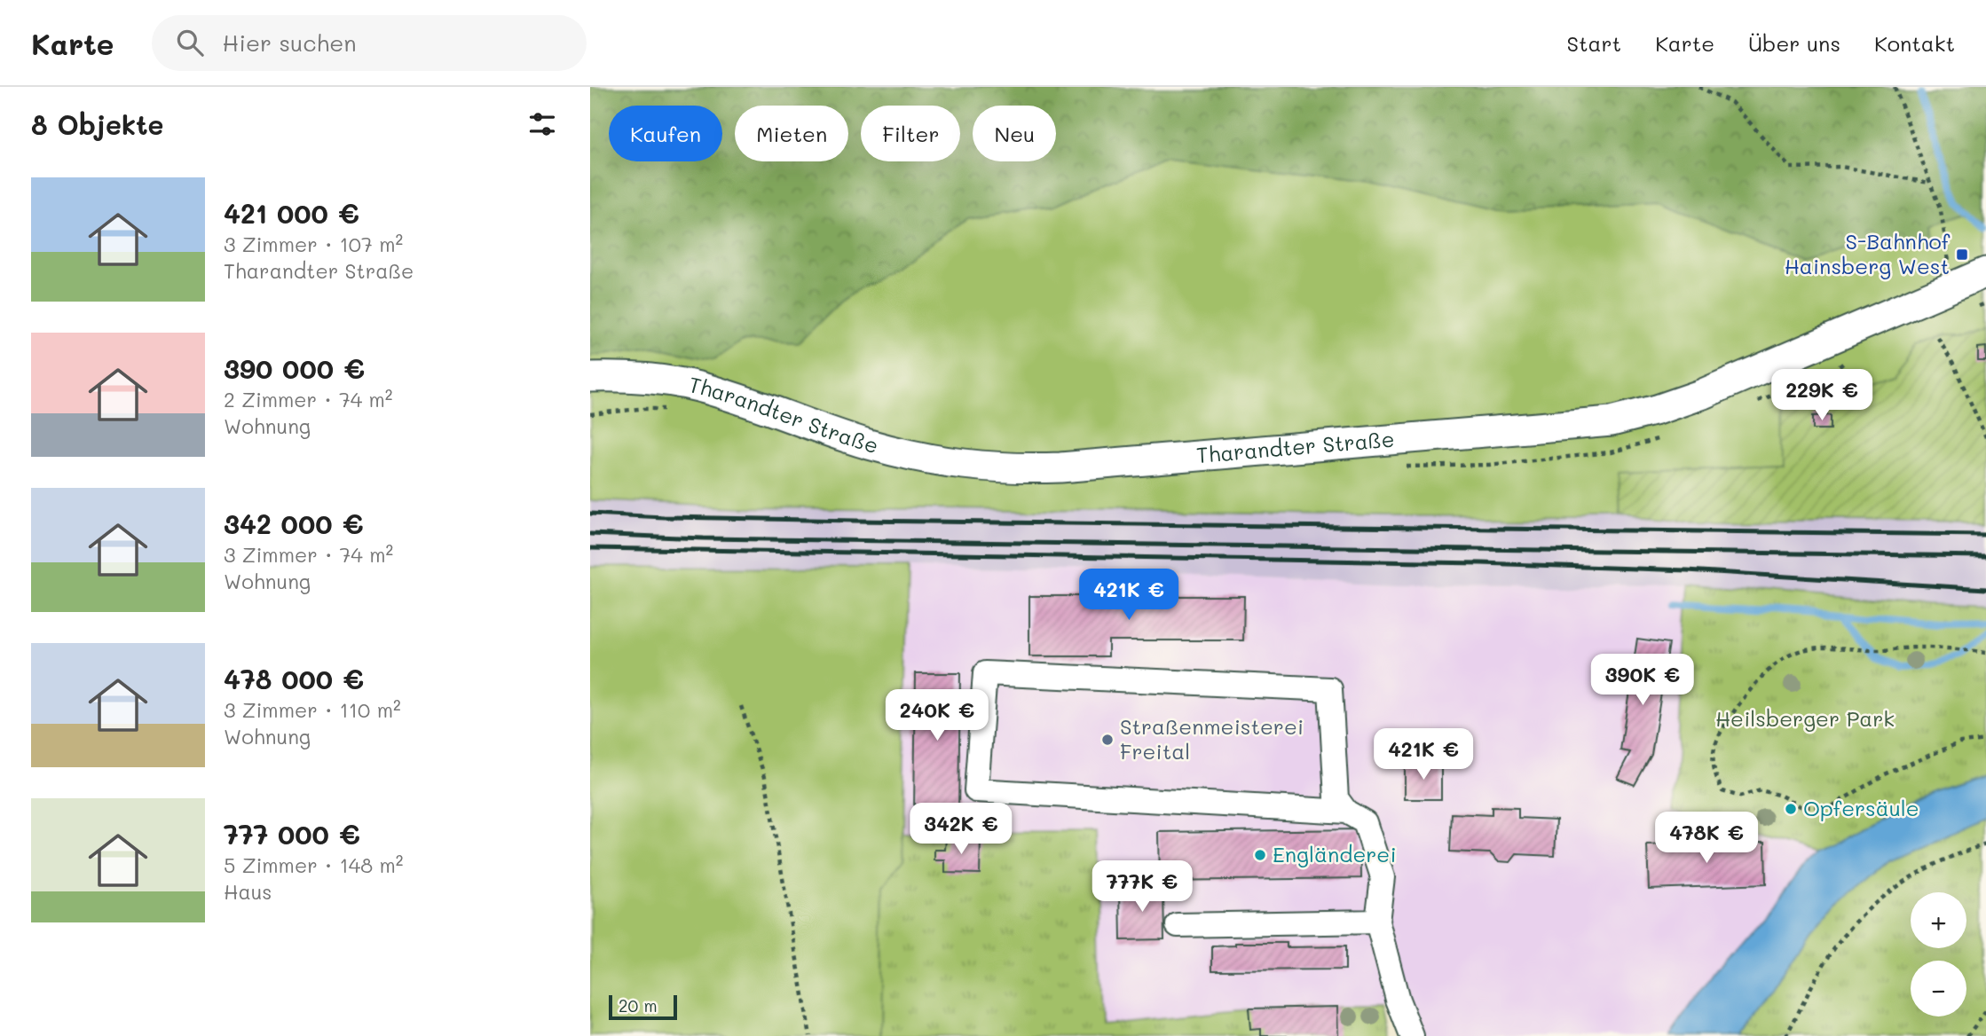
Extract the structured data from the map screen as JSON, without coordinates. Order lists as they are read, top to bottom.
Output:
{
  "streets": {
    "main road": ["Tharandter Straße"]
  },
  "parks": ["Heilsberger Park"],
  "places": {
    "transit": ["S-Bahnhof Hainsberg West"],
    "other": ["Straßenmeisterei Freital", "Opfersäule", "Engländerei"]
  },
  "scale_bar": "20 m",
  "page": {
    "header": "Karte",
    "search": "Hier suchen",
    "nav": [
      "Start",
      "Karte",
      "Über uns",
      "Kontakt"
    ],
    "heading": "8 Objekte",
    "chip": [
      "Kaufen",
      "Mieten",
      "Filter",
      "Neu"
    ],
    "list": [
      {
        "name": "421 000 €",
        "note": "3 Zimmer · 107 m² · Tharandter Straße"
      },
      {
        "name": "390 000 €",
        "note": "2 Zimmer · 74 m² · Wohnung"
      },
      {
        "name": "342 000 €",
        "note": "3 Zimmer · 74 m² · Wohnung"
      },
      {
        "name": "478 000 €",
        "note": "3 Zimmer · 110 m² · Wohnung"
      },
      {
        "name": "777 000 €",
        "note": "5 Zimmer · 148 m² · Haus"
      }
    ],
    "price": [
      "229K €",
      "421K €",
      "390K €",
      "240K €",
      "421K €",
      "342K €",
      "478K €",
      "777K €"
    ],
    "map_buttons": ["+", "−"],
    "scale": "20 m"
  }
}
